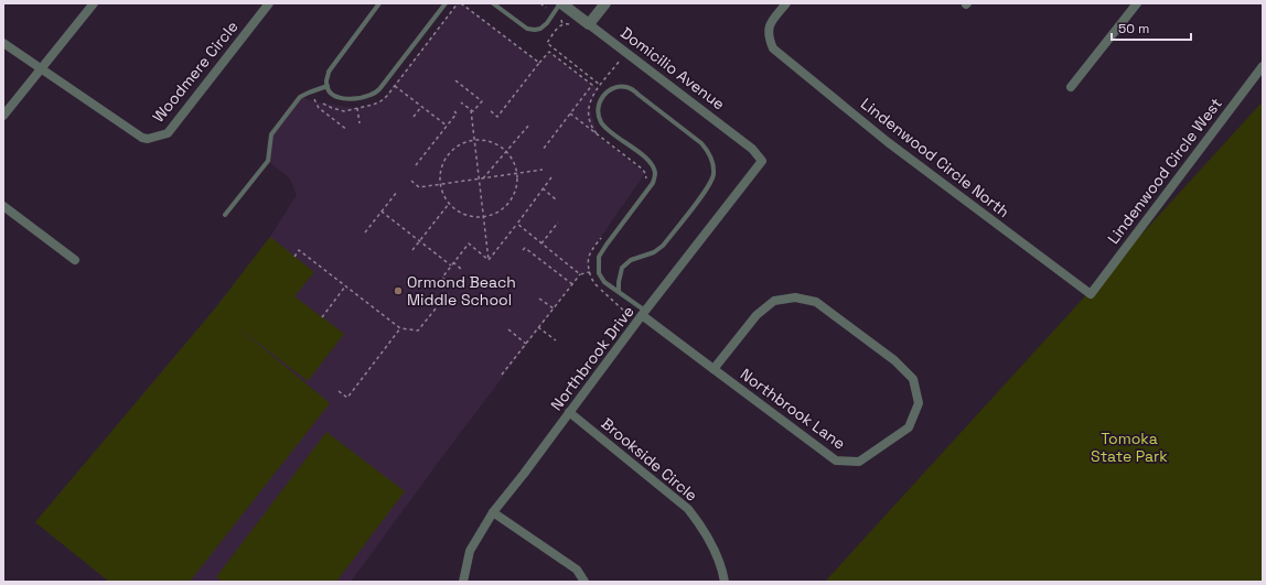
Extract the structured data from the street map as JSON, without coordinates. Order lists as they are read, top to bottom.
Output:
{
  "streets": {
    "street": [
      "Domicilio Avenue",
      "Woodmere Circle",
      "Lindenwood Circle North",
      "Lindenwood Circle West",
      "Northbrook Drive",
      "Northbrook Lane",
      "Brookside Circle"
    ]
  },
  "crossings": [
    ["Domicilio Avenue", "Northbrook Drive"],
    ["Lindenwood Circle North", "Lindenwood Circle West"],
    ["Northbrook Drive", "Northbrook Lane"],
    ["Northbrook Drive", "Brookside Circle"]
  ],
  "parks": ["Tomoka State Park"],
  "places": ["Ormond Beach Middle School"],
  "scale_bar": "50 m"
}
